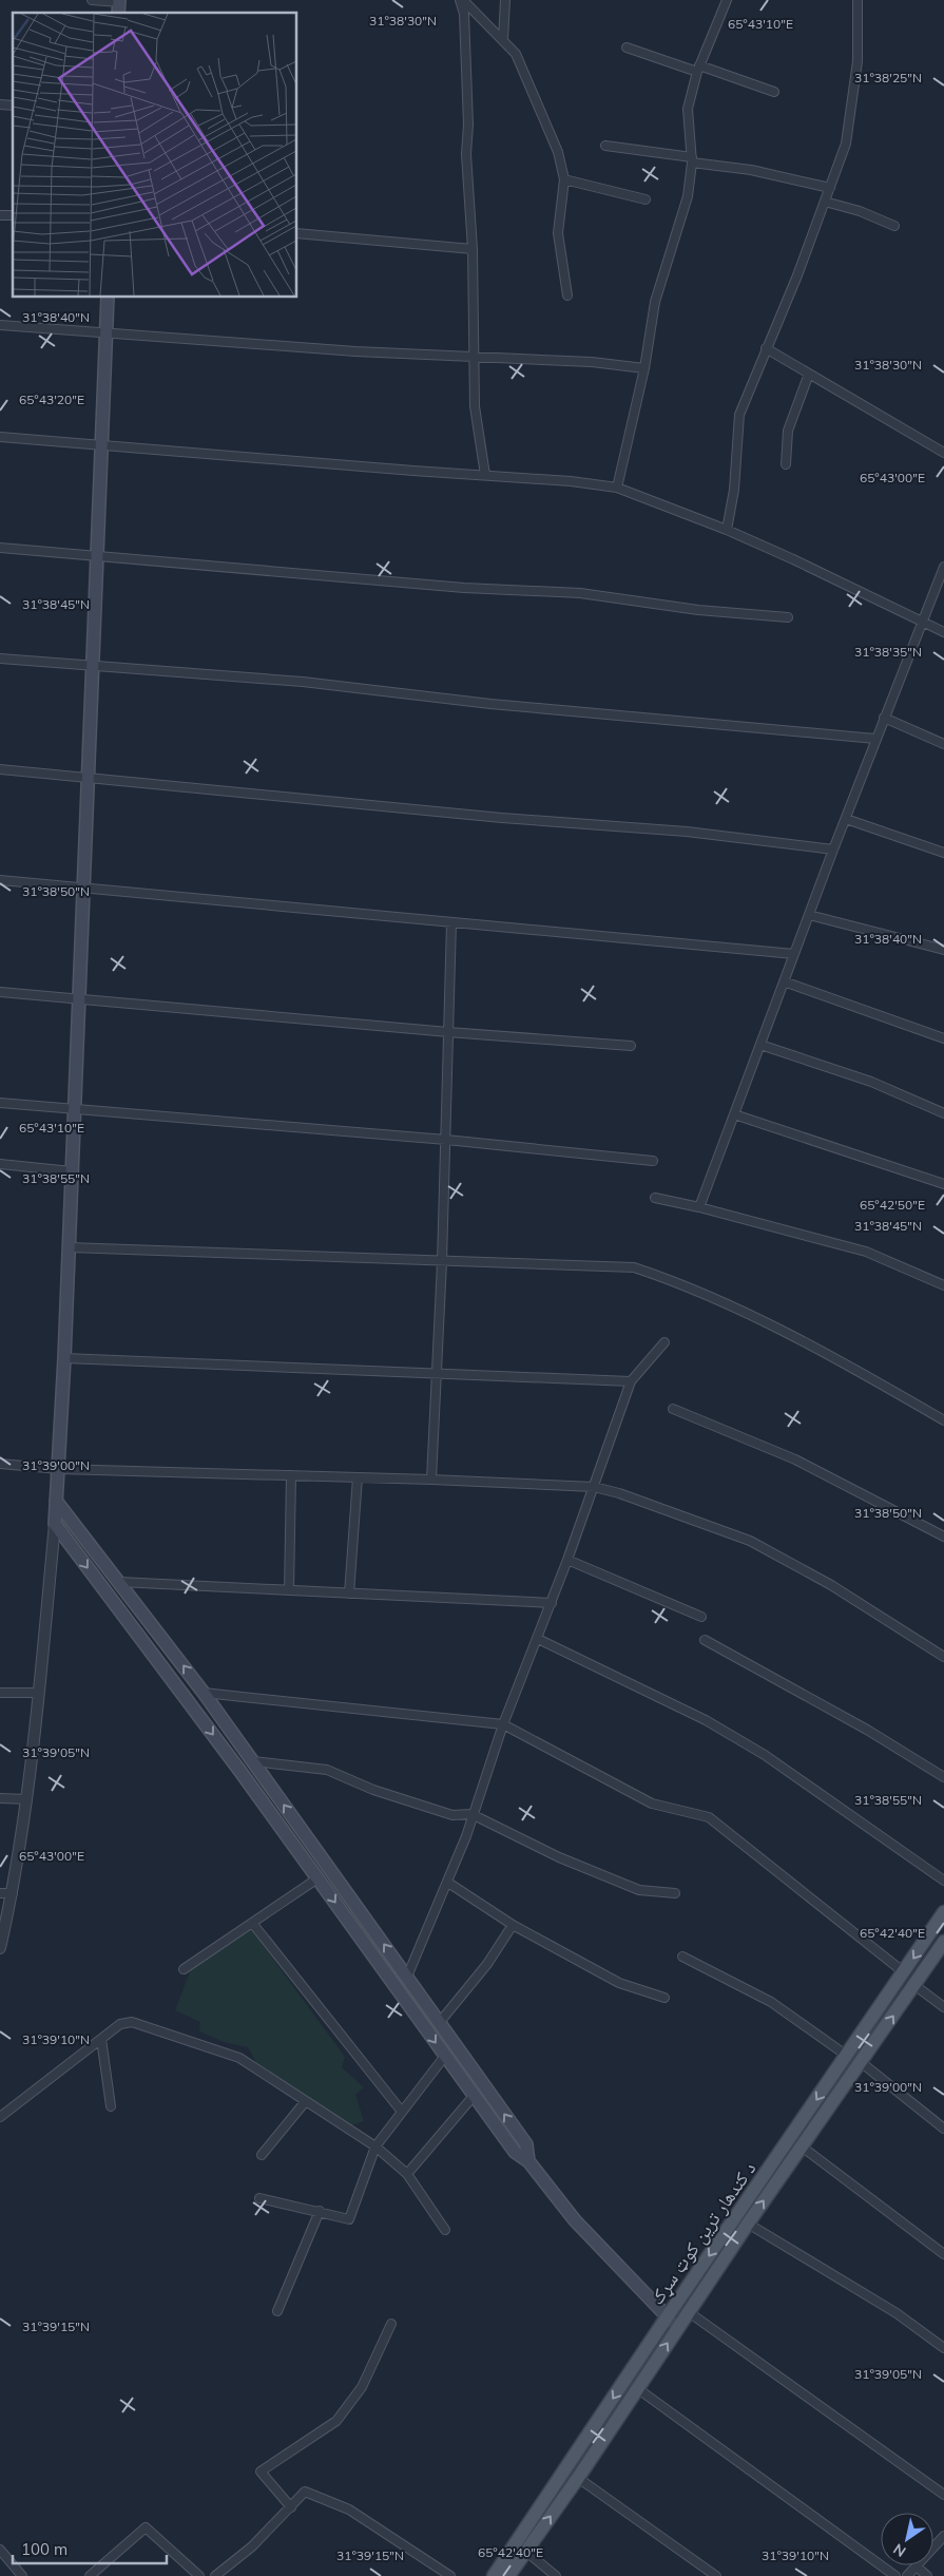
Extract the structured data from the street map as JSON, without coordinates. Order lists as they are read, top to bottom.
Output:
{
  "streets": {
    "main road": ["د کندهار ترين کوټ سړک"]
  },
  "scale_bar": "100 m",
  "north": "bottom left",
  "coordinates": [
    "31°38'30\"N",
    "65°43'10\"E",
    "31°38'25\"N",
    "31°38'40\"N",
    "65°43'20\"E",
    "65°43'00\"E",
    "31°38'45\"N",
    "31°38'35\"N",
    "31°38'50\"N",
    "31°38'55\"N",
    "65°42'50\"E",
    "31°39'00\"N",
    "31°39'05\"N",
    "65°42'40\"E",
    "31°39'10\"N",
    "31°39'15\"N"
  ]
}
